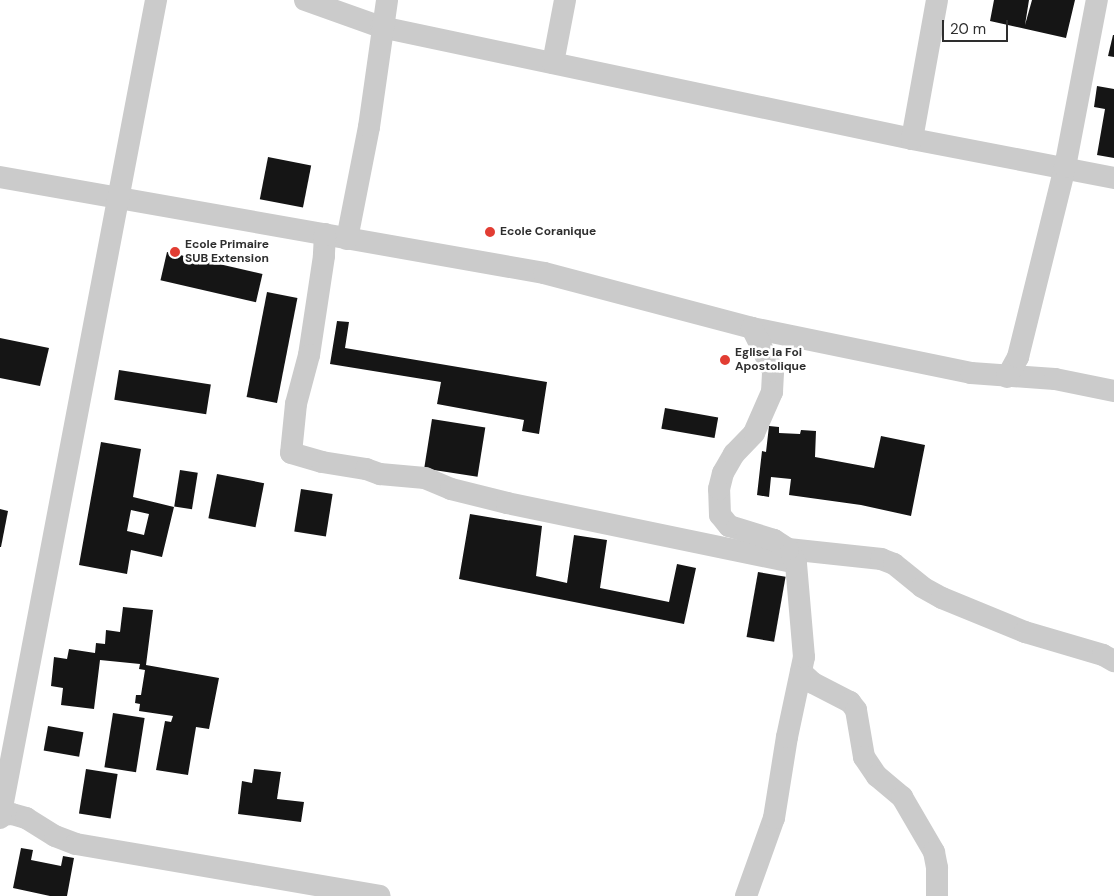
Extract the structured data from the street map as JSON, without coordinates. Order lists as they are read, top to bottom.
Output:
{
  "places": ["Ecole Coranique", "Ecole Primaire SUB Extension", "Eglise la Foi Apostolique"],
  "scale_bar": "20 m"
}
